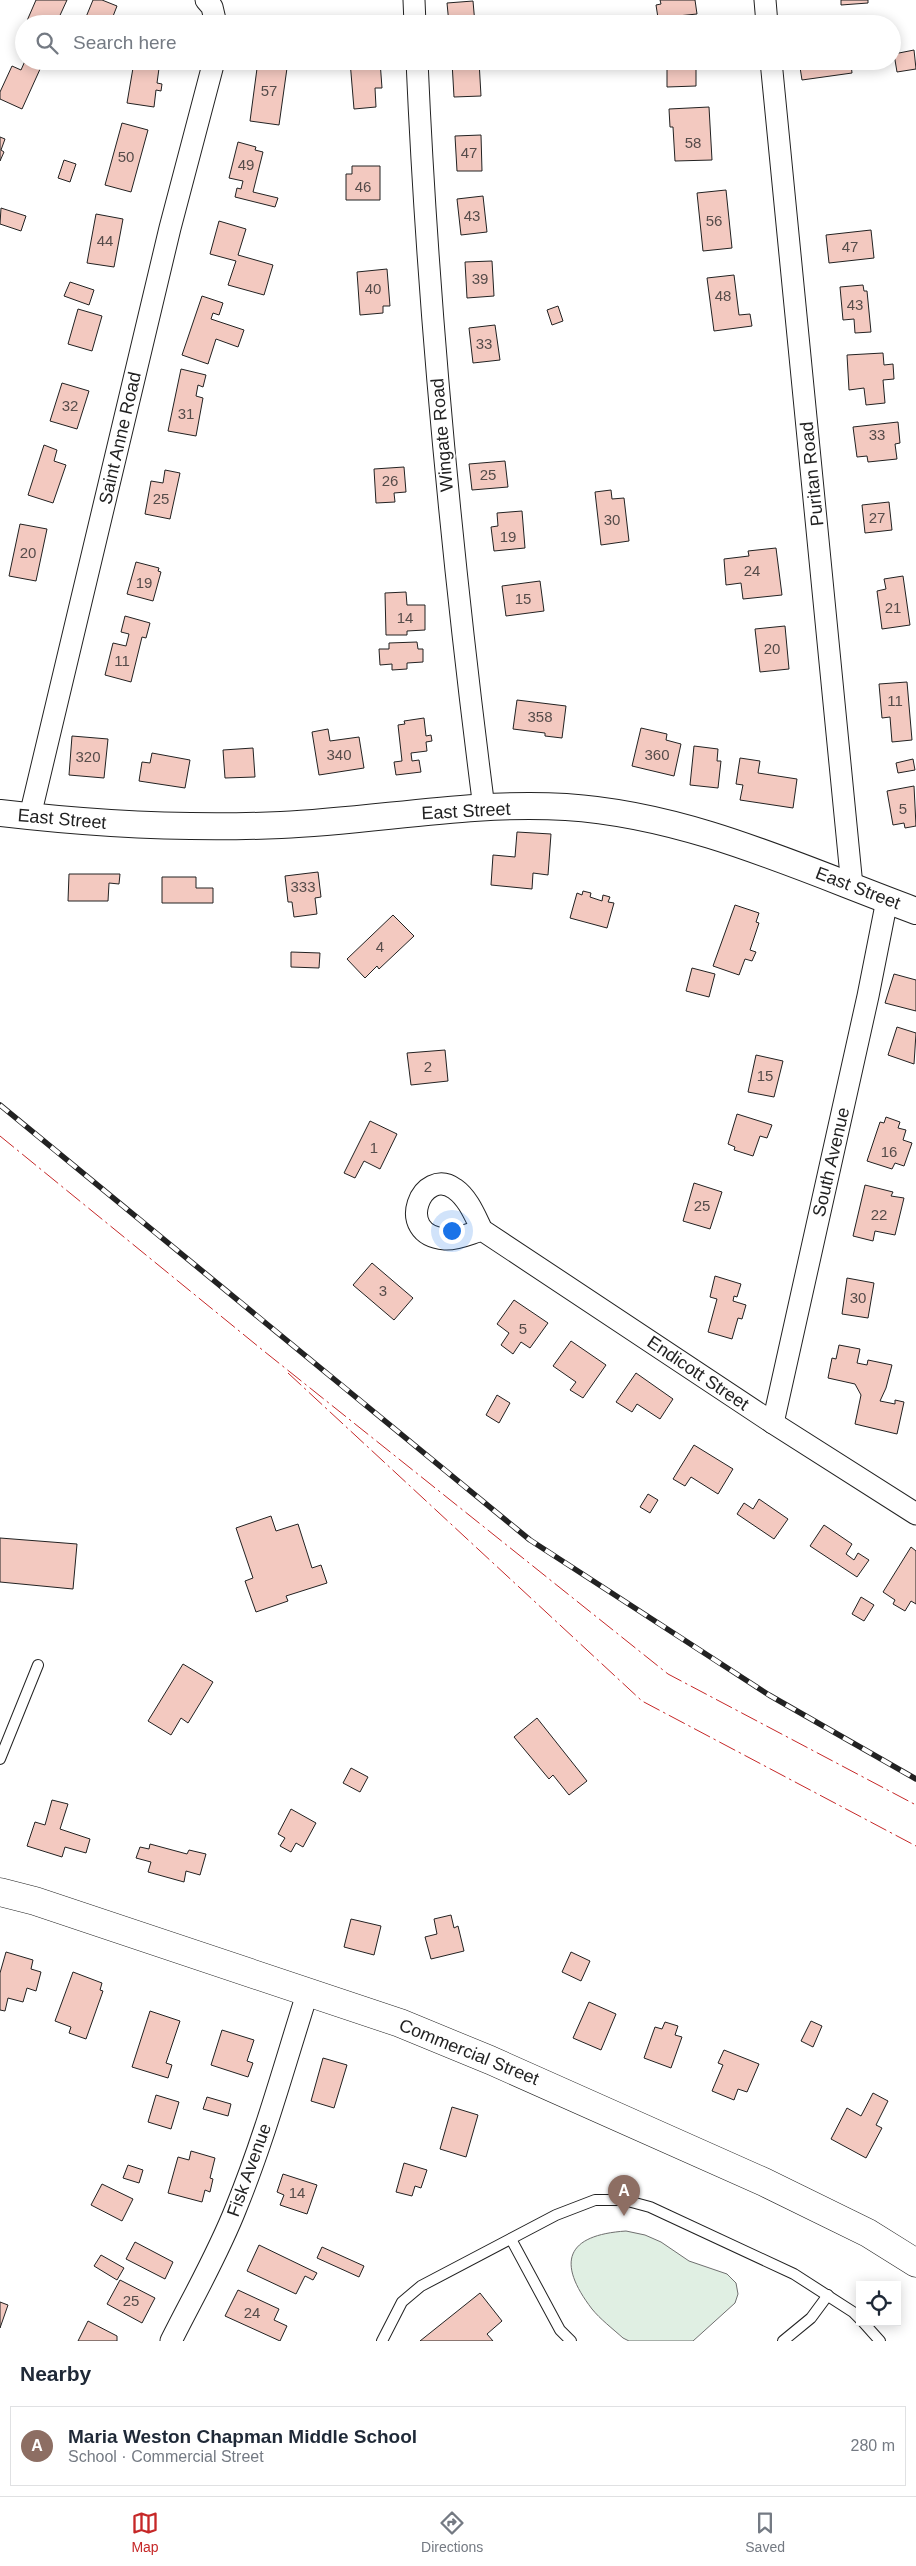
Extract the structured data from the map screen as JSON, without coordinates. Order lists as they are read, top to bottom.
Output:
{
  "streets": {
    "main road": ["Commercial Street"],
    "street": [
      "Wingate Road",
      "Saint Anne Road",
      "Puritan Road",
      "East Street",
      "South Avenue",
      "Endicott Street",
      "Fisk Avenue"
    ]
  },
  "crossings": [
    ["Wingate Road", "East Street"],
    ["Saint Anne Road", "East Street"],
    ["Puritan Road", "East Street"],
    ["East Street", "South Avenue"],
    ["South Avenue", "Endicott Street"],
    ["Commercial Street", "Fisk Avenue"]
  ],
  "house_numbers": [
    "57",
    "58",
    "47",
    "50",
    "49",
    "46",
    "43",
    "56",
    "44",
    "47",
    "39",
    "40",
    "48",
    "43",
    "33",
    "32",
    "31",
    "33",
    "25",
    "26",
    "25",
    "27",
    "30",
    "19",
    "20",
    "24",
    "19",
    "15",
    "21",
    "14",
    "20",
    "11",
    "11",
    "358",
    "340",
    "360",
    "320",
    "5",
    "333",
    "4",
    "2",
    "15",
    "1",
    "16",
    "25",
    "22",
    "3",
    "30",
    "5",
    "14",
    "25",
    "24"
  ],
  "page": {
    "search": "Search here",
    "pins": "A",
    "heading": "Nearby",
    "list": [
      {
        "mark": "A",
        "name": "Maria Weston Chapman Middle School",
        "note": "School · Commercial Street",
        "value": "280 m"
      }
    ],
    "nav": ["Map", "Directions", "Saved"]
  }
}
